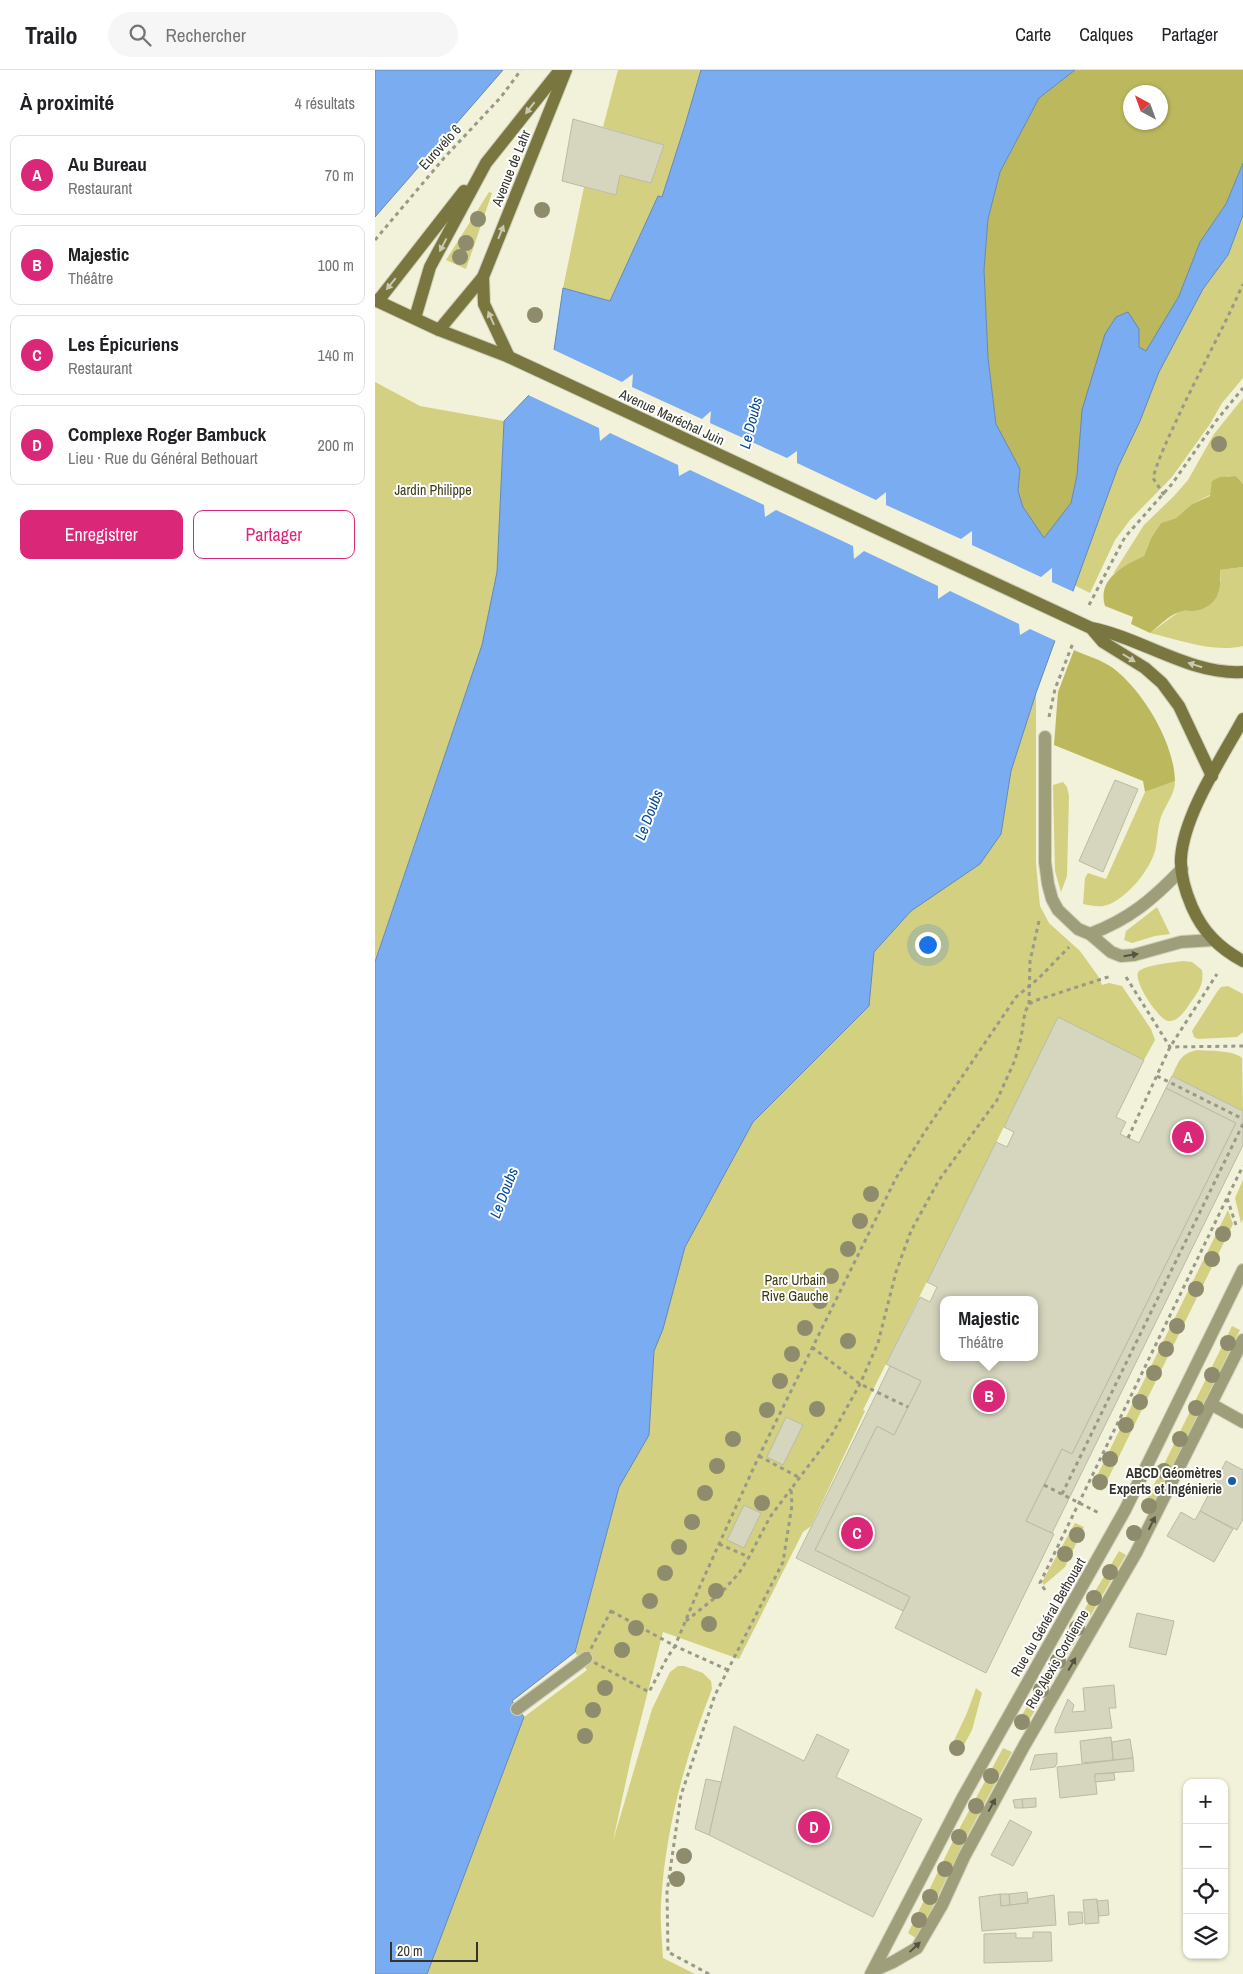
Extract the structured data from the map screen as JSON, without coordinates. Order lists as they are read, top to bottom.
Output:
{
  "streets": {
    "main road": ["Avenue de Lahr", "Avenue Maréchal Juin"],
    "street": ["Rue du Général Bethouart", "Rue Alexis Cordienne"],
    "path": ["Eurovélo 6"]
  },
  "crossings": [
    ["Avenue de Lahr", "Avenue Maréchal Juin"],
    ["Rue du Général Bethouart", "Rue Alexis Cordienne"]
  ],
  "one_way": ["Rue Alexis Cordienne"],
  "water": ["Le Doubs"],
  "parks": ["Jardin Philippe", "Parc Urbain Rive Gauche"],
  "places": ["ABCD Géomètres Experts et Ingénierie"],
  "scale_bar": "20 m",
  "north": "top left",
  "page": {
    "header": "Trailo",
    "search": "Rechercher",
    "nav": ["Carte", "Calques", "Partager"],
    "heading": ["À proximité", "4 résultats"],
    "list": [
      {
        "mark": "A",
        "name": "Au Bureau",
        "note": "Restaurant",
        "value": "70 m"
      },
      {
        "mark": "B",
        "name": "Majestic",
        "note": "Théâtre",
        "value": "100 m"
      },
      {
        "mark": "C",
        "name": "Les Épicuriens",
        "note": "Restaurant",
        "value": "140 m"
      },
      {
        "mark": "D",
        "name": "Complexe Roger Bambuck",
        "note": "Lieu · Rue du Général Bethouart",
        "value": "200 m"
      }
    ],
    "buttons": ["Enregistrer", "Partager"],
    "pins": [
      "A",
      "B",
      "C",
      "D"
    ],
    "popup": ["Majestic", "Théâtre"],
    "map_buttons": ["+", "−"],
    "scale": "20 m"
  }
}
